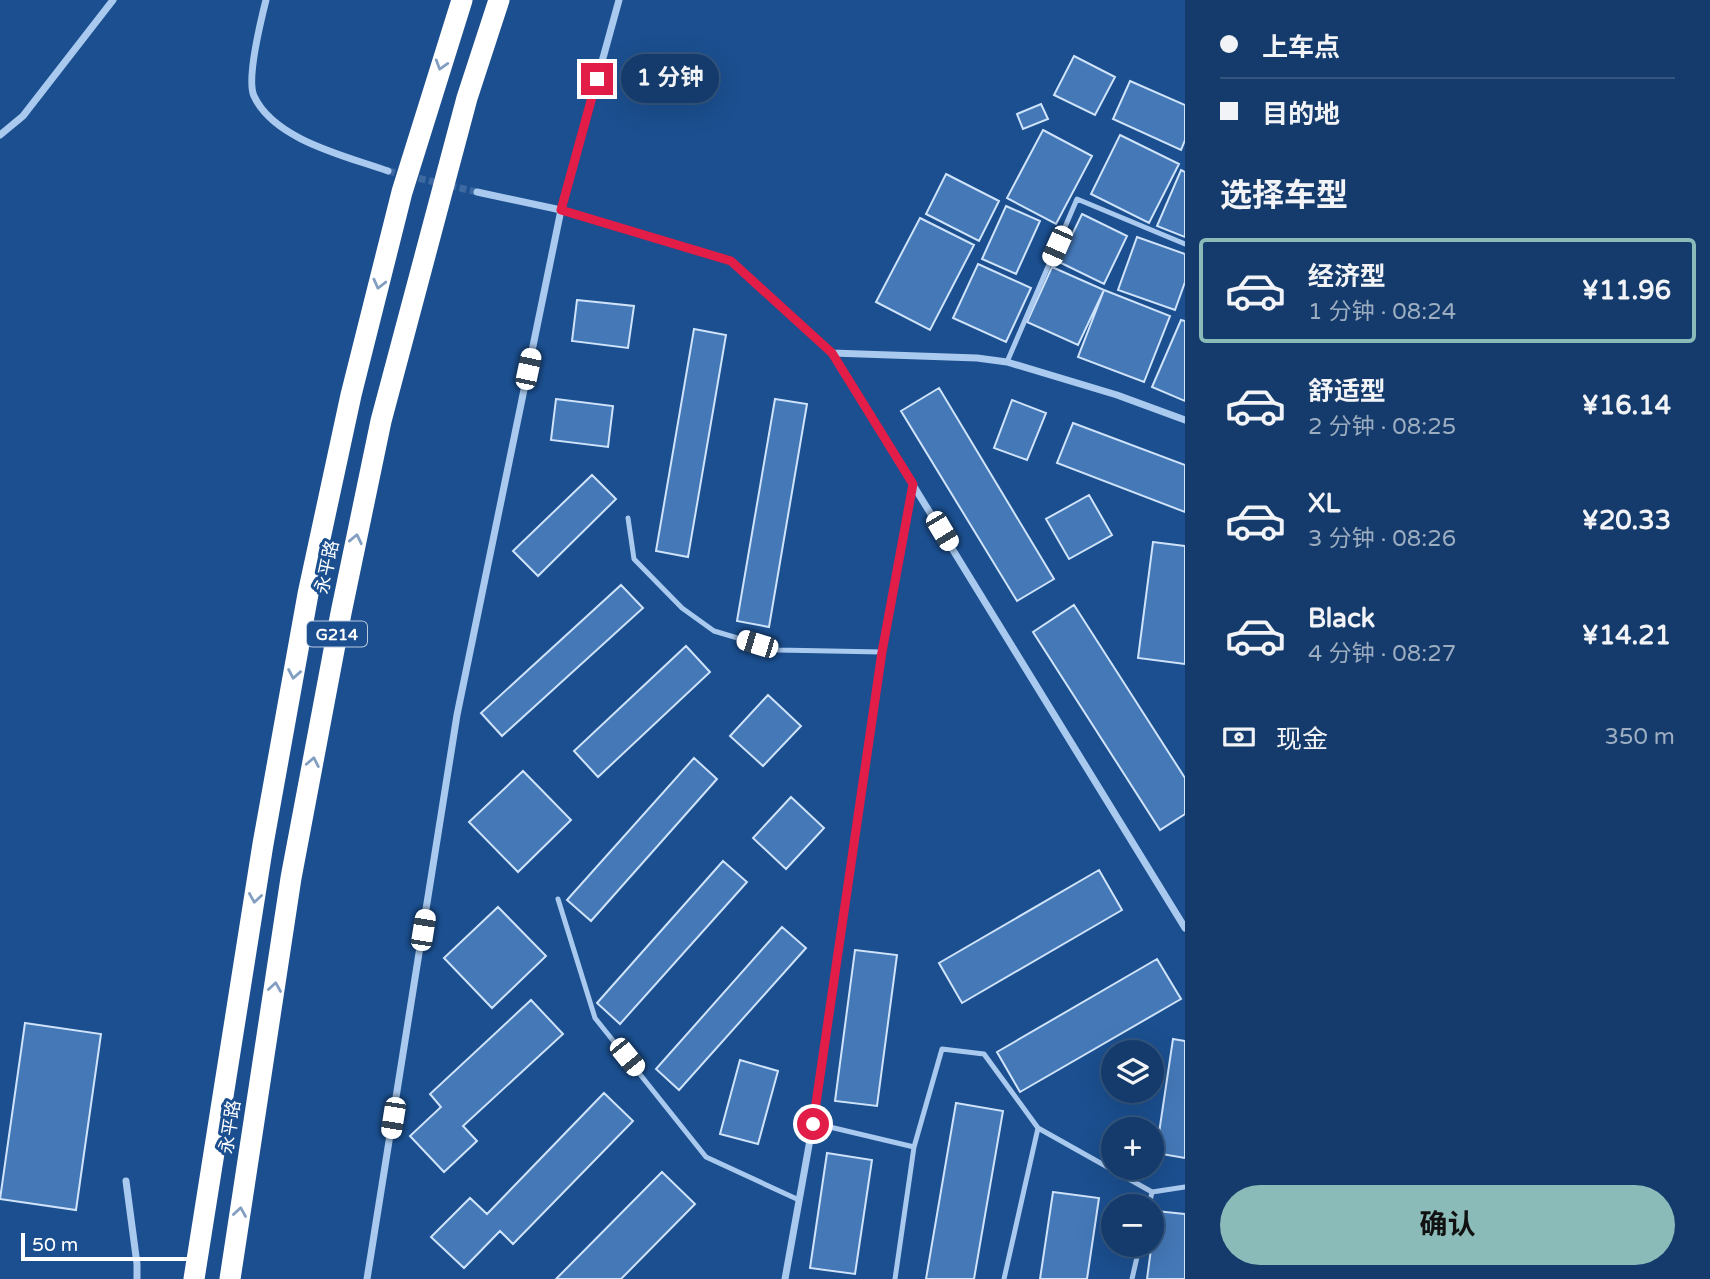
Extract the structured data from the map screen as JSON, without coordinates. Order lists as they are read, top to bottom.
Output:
{
  "streets": {
    "highway": ["永平路", "G214"]
  },
  "scale_bar": "50 m",
  "page": {
    "banner": ["上车点", "目的地"],
    "bubble": "1 分钟",
    "heading": "选择车型",
    "list": [
      {
        "name": "经济型",
        "note": "1 分钟 · 08:24",
        "value": "¥11.96"
      },
      {
        "name": "舒适型",
        "note": "2 分钟 · 08:25",
        "value": "¥16.14"
      },
      {
        "name": "XL",
        "note": "3 分钟 · 08:26",
        "value": "¥20.33"
      },
      {
        "name": "Black",
        "note": "4 分钟 · 08:27",
        "value": "¥14.21"
      }
    ],
    "pay": ["现金", "350 m"],
    "map_buttons": ["+", "−"],
    "buttons": "确认",
    "scale": "50 m"
  }
}
